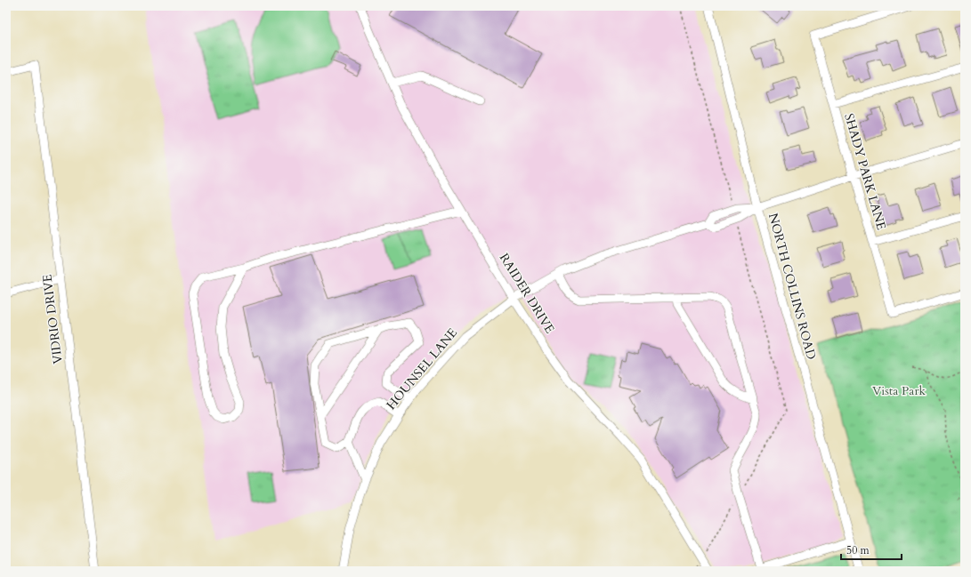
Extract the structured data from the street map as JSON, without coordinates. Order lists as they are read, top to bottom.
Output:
{
  "streets": {
    "street": [
      "SHADY PARK LANE",
      "NORTH COLLINS ROAD",
      "RAIDER DRIVE",
      "VIDRIO DRIVE",
      "HOUNSEL LANE"
    ]
  },
  "crossings": [
    ["NORTH COLLINS ROAD", "HOUNSEL LANE"],
    ["RAIDER DRIVE", "HOUNSEL LANE"]
  ],
  "parks": ["Vista Park"],
  "scale_bar": "50 m"
}
